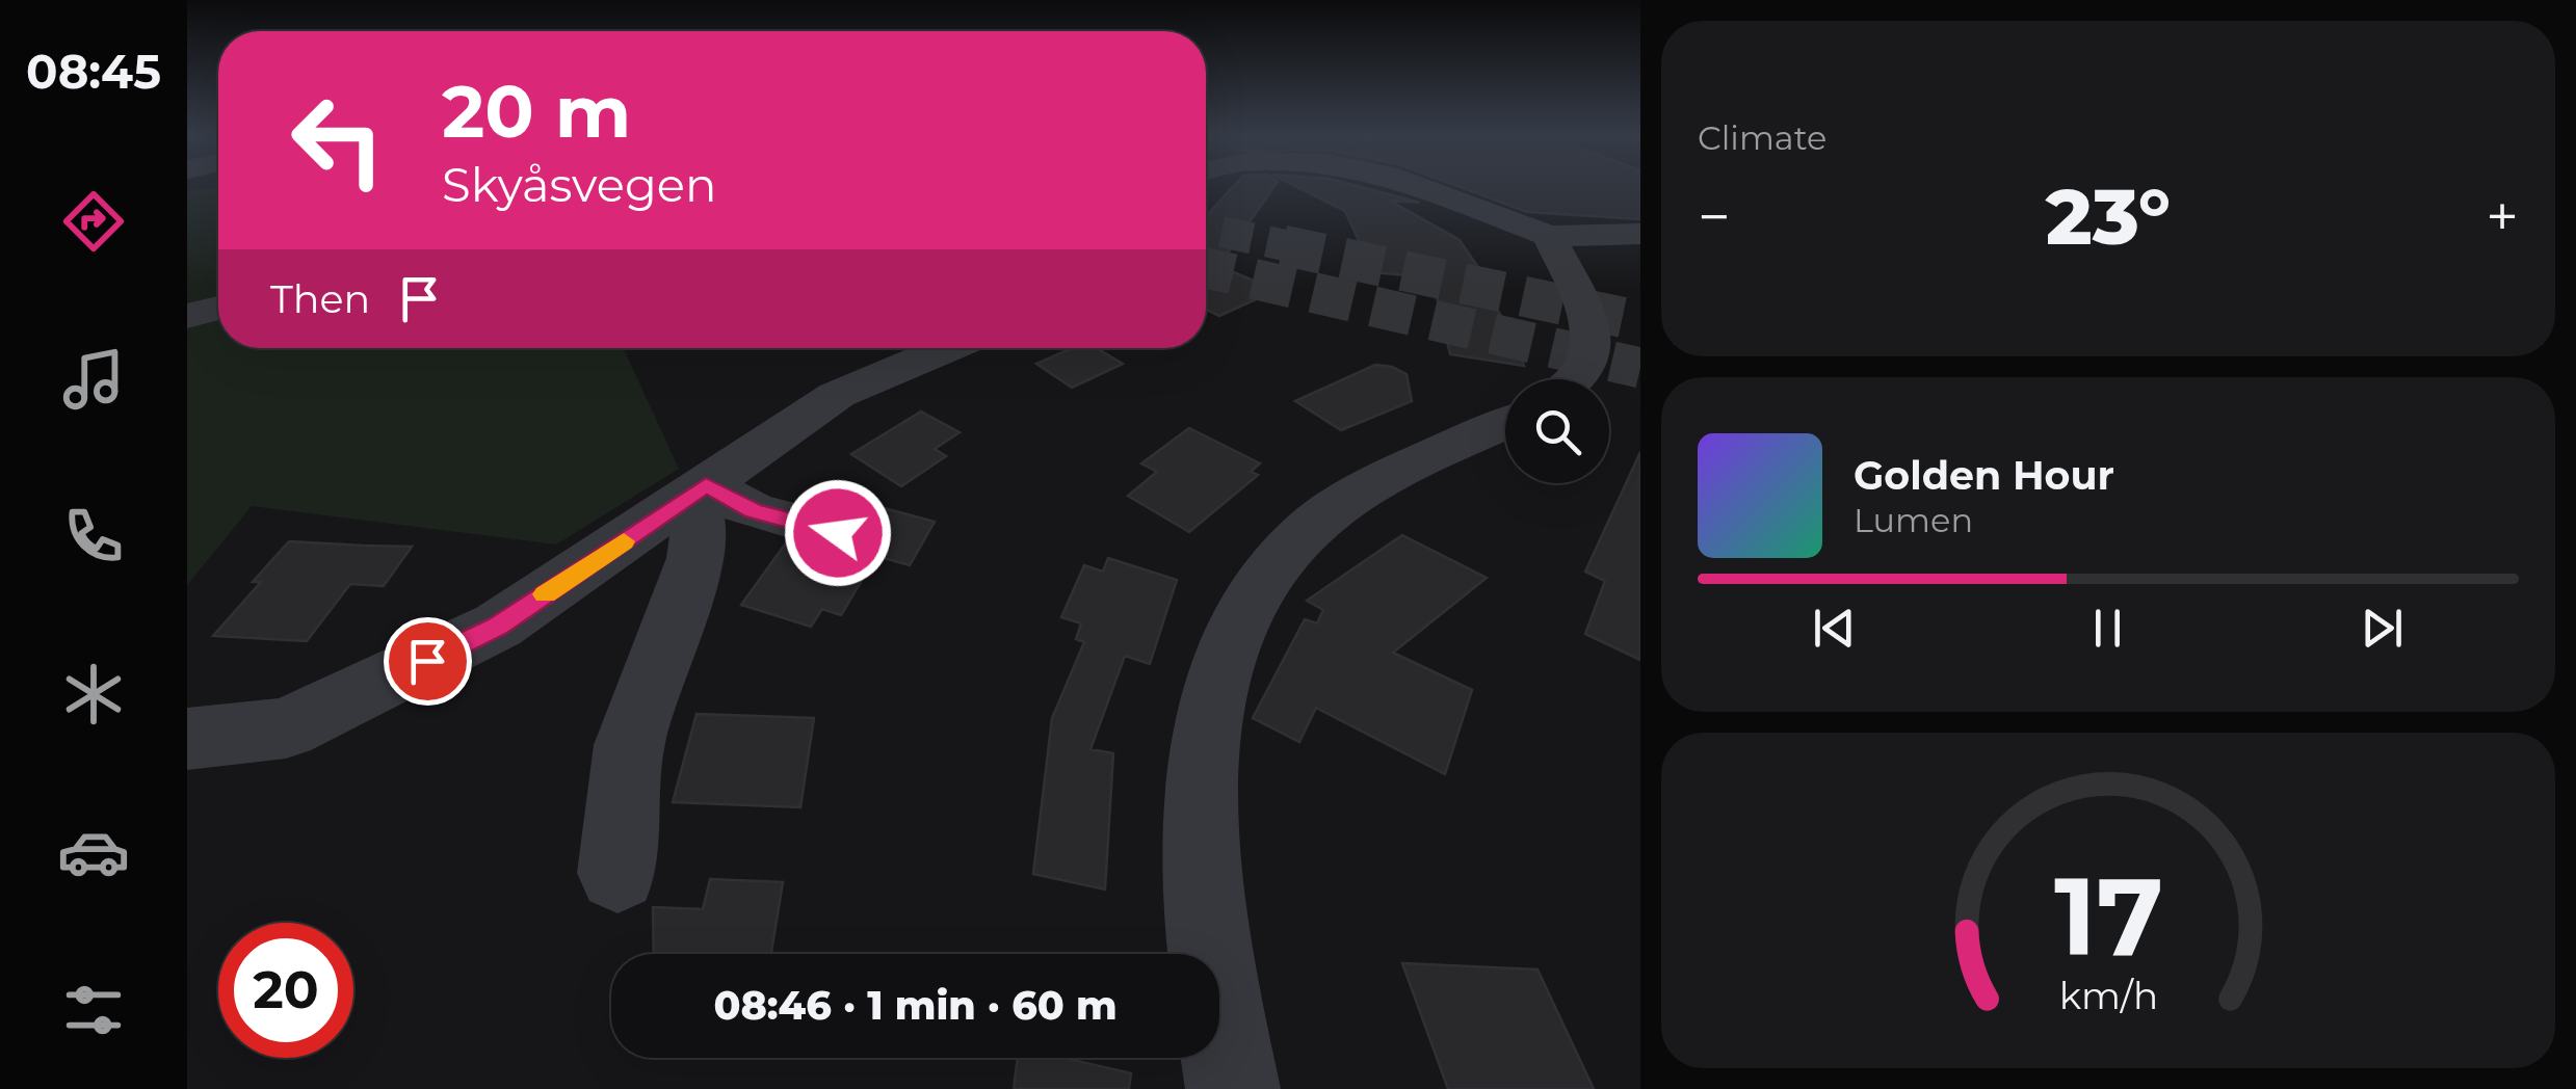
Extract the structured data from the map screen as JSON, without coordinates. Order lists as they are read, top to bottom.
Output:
{
  "page": {
    "tabs": "08:45",
    "tile": "Climate",
    "turn": ["20 m", "Skyåsvegen"],
    "heat": ["−", "23°", "+"],
    "then": "Then",
    "song": ["Golden Hour", "Lumen"],
    "limit": "20",
    "trip": "08:46 · 1 min · 60 m",
    "gauge": ["17", "km/h"]
  }
}
